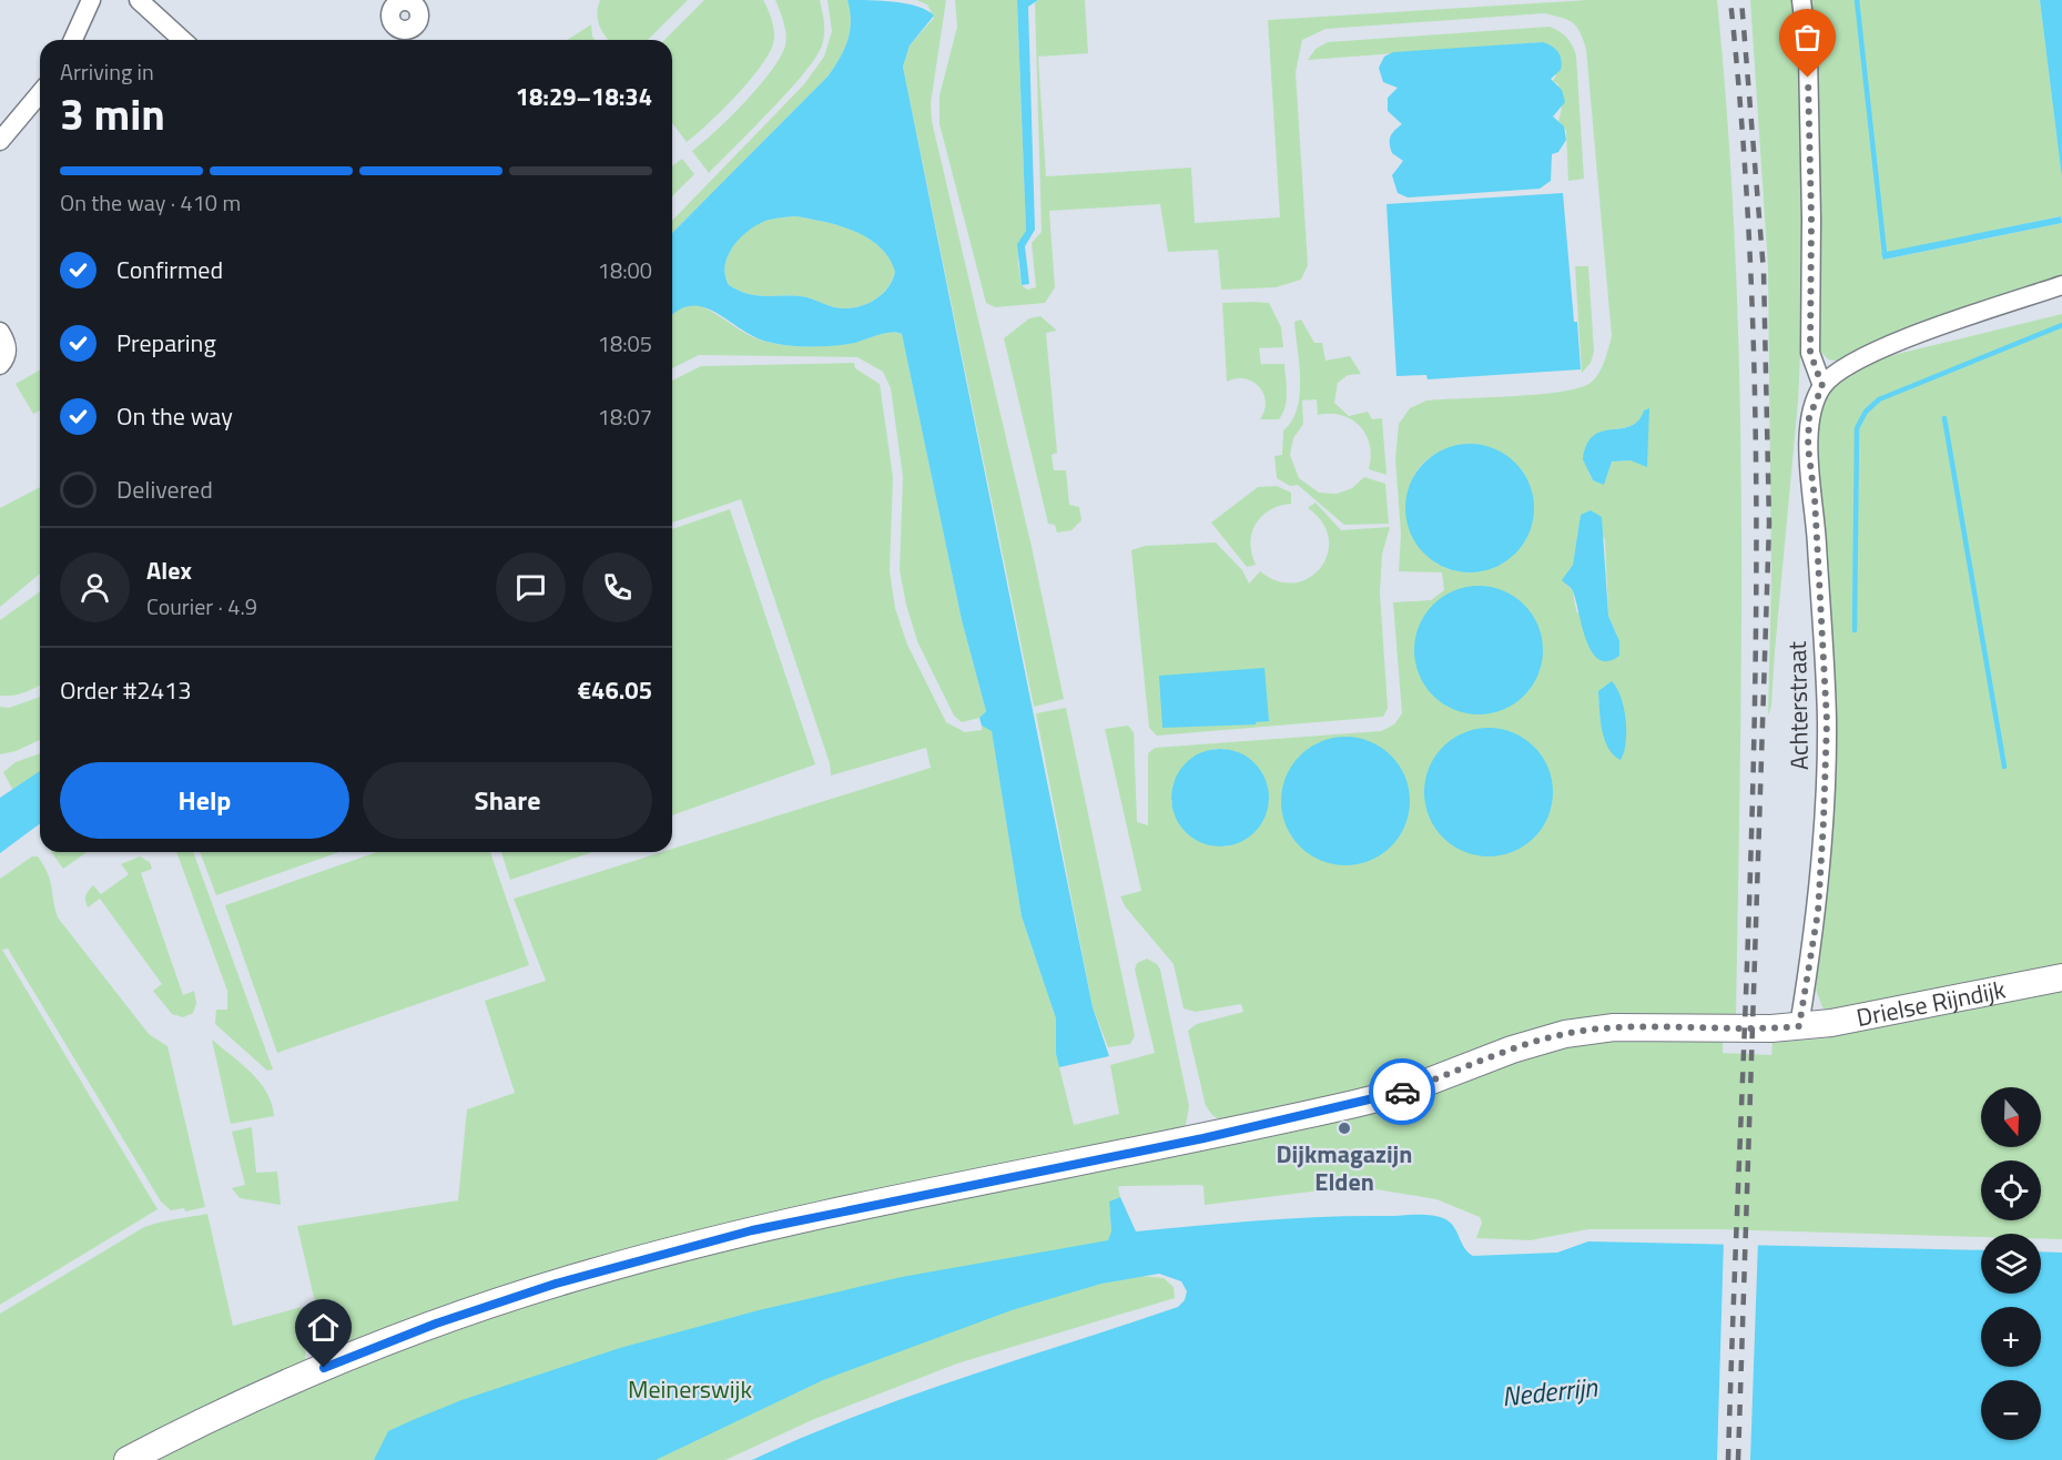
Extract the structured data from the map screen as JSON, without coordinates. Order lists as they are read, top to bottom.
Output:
{
  "streets": {
    "street": ["Achterstraat", "Drielse Rijndijk"]
  },
  "crossings": [
    ["Achterstraat", "Drielse Rijndijk"]
  ],
  "water": ["Nederrijn"],
  "parks": ["Meinerswijk"],
  "places": ["Dijkmagazijn Elden"],
  "north": "bottom",
  "page": {
    "heading": ["3 min", "Arriving in", "18:29–18:34"],
    "panel": [
      "Alex",
      "Courier · 4.9",
      "Order #2413",
      "€46.05"
    ],
    "bar": "On the way · 410 m",
    "list": [
      ["Confirmed", "18:00"],
      ["Preparing", "18:05"],
      ["On the way", "18:07"],
      "Delivered"
    ],
    "buttons": ["Help", "Share"],
    "map_buttons": ["+", "−"]
  }
}
